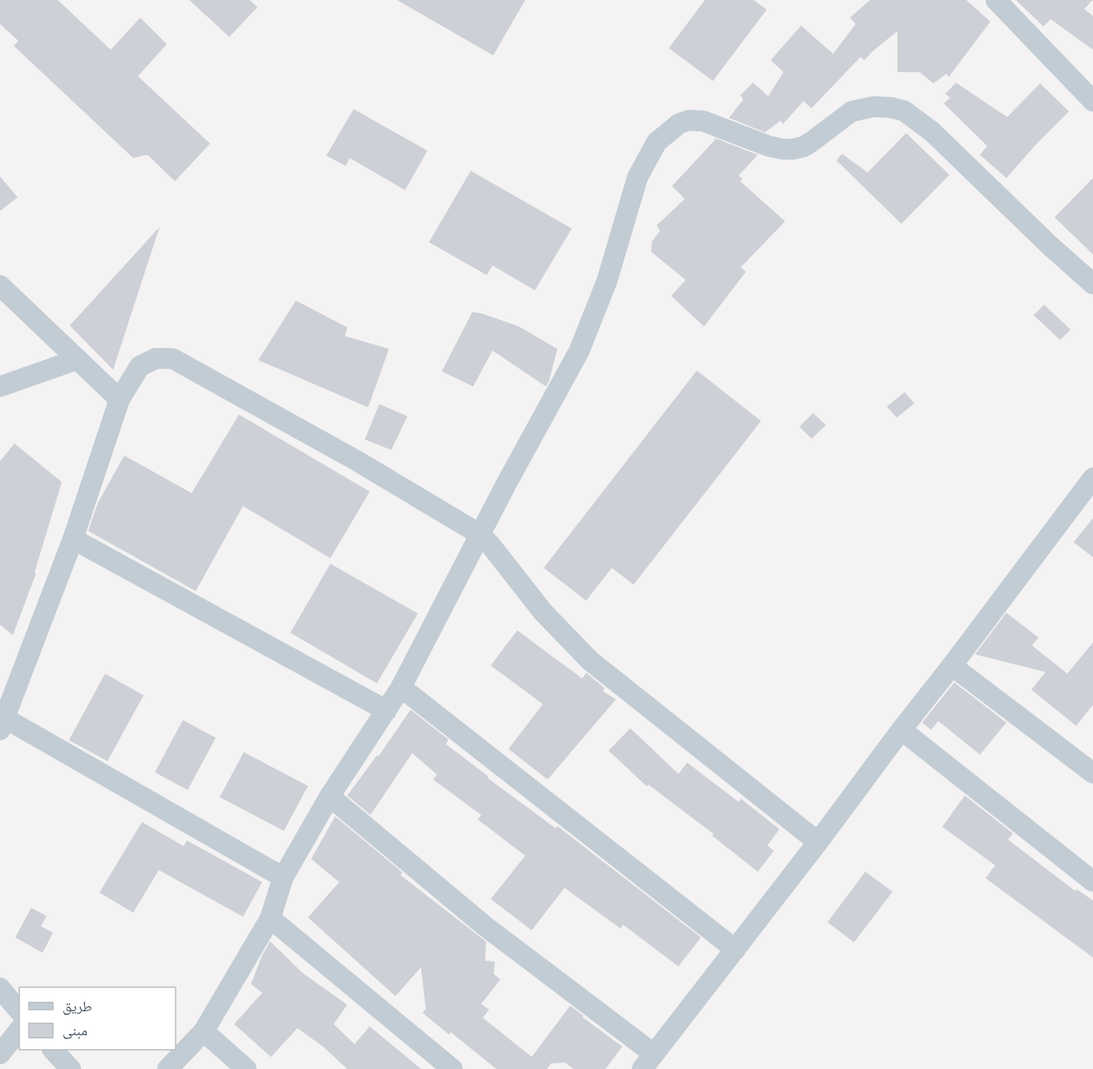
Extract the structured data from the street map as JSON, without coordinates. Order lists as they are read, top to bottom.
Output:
{
  "legend": ["طريق", "مبنى"]
}
